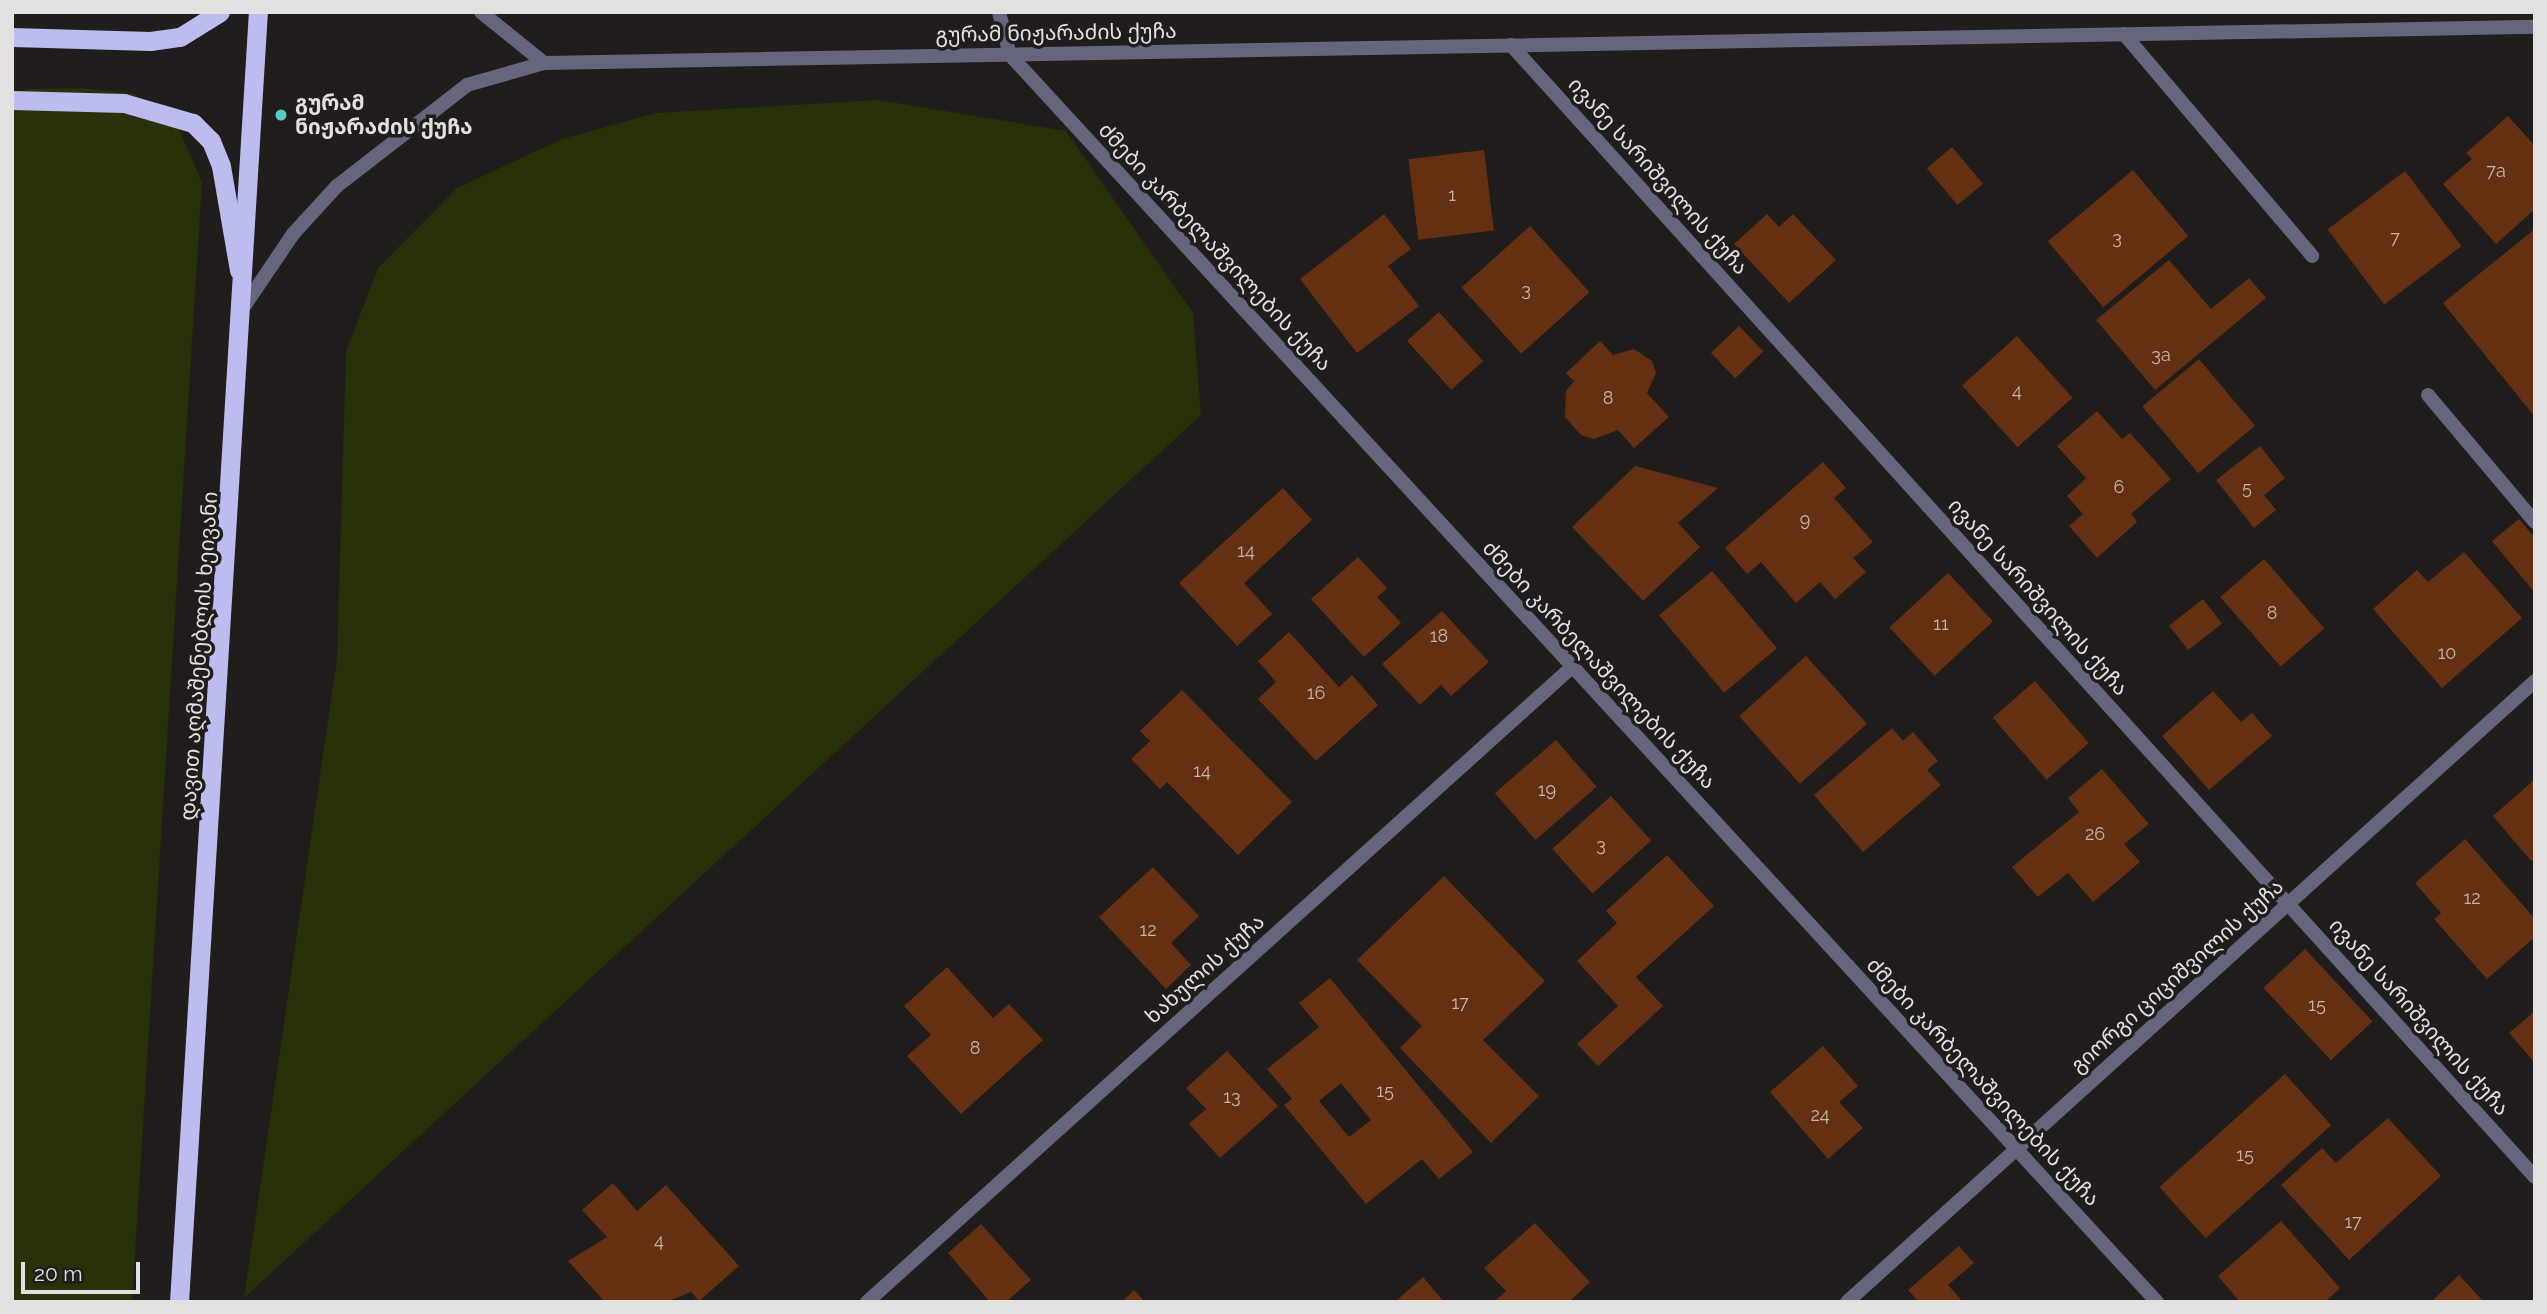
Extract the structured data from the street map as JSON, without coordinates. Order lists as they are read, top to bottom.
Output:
{
  "streets": {
    "highway": ["დავით აღმაშენებლის ხეივანი"],
    "street": [
      "გურამ ნიჟარაძის ქუჩა",
      "ივანე სარიშვილის ქუჩა",
      "ძმები კარბელაშვილების ქუჩა",
      "ხახულის ქუჩა",
      "გიორგი ციციშვილის ქუჩა"
    ]
  },
  "crossings": [
    ["გურამ ნიჟარაძის ქუჩა", "ივანე სარიშვილის ქუჩა"],
    ["გურამ ნიჟარაძის ქუჩა", "ძმები კარბელაშვილების ქუჩა"],
    ["გურამ ნიჟარაძის ქუჩა", "დავით აღმაშენებლის ხეივანი"],
    ["ივანე სარიშვილის ქუჩა", "გიორგი ციციშვილის ქუჩა"],
    ["ძმები კარბელაშვილების ქუჩა", "ხახულის ქუჩა"],
    ["ძმები კარბელაშვილების ქუჩა", "გიორგი ციციშვილის ქუჩა"]
  ],
  "places": ["გურამ ნიჟარაძის ქუჩა"],
  "house_numbers": [
    "7a",
    "1",
    "3",
    "7",
    "3",
    "3a",
    "4",
    "8",
    "6",
    "5",
    "9",
    "14",
    "8",
    "11",
    "18",
    "10",
    "16",
    "14",
    "19",
    "26",
    "3",
    "12",
    "12",
    "17",
    "15",
    "8",
    "15",
    "13",
    "24",
    "15",
    "17",
    "4"
  ],
  "scale_bar": "20 m"
}
